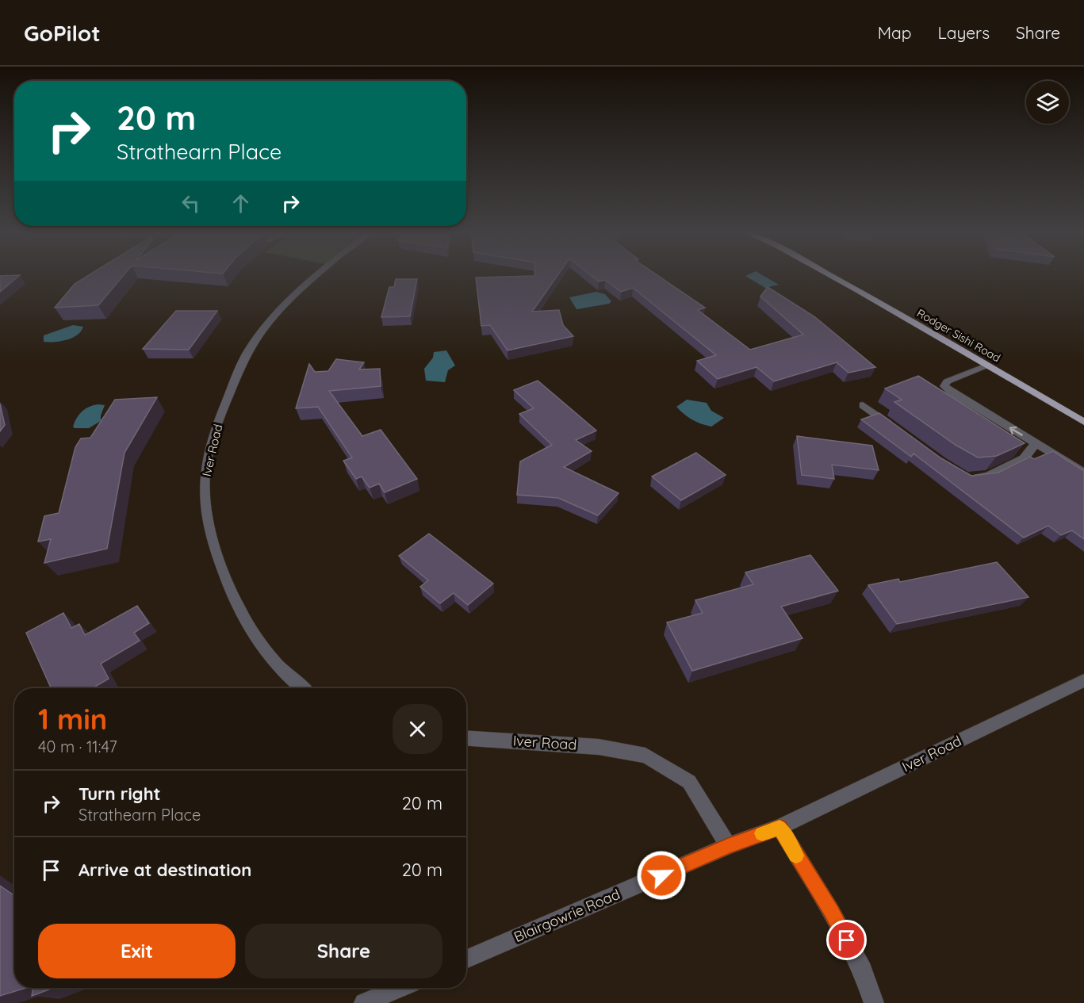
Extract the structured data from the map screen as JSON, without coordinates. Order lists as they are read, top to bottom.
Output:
{
  "streets": {
    "main road": ["Rodger Sishi Road"],
    "street": ["Iver Road", "Blairgowrie Road"]
  },
  "crossings": [
    ["Iver Road", "Blairgowrie Road"]
  ],
  "page": {
    "header": "GoPilot",
    "nav": ["Map", "Layers", "Share"],
    "turn": ["20 m", "Strathearn Place"],
    "heading": ["1 min", "40 m · 11:47"],
    "list": [
      {
        "name": "Turn right",
        "note": "Strathearn Place",
        "value": "20 m"
      },
      {
        "name": "Arrive at destination",
        "value": "20 m"
      }
    ],
    "buttons": ["Exit", "Share"]
  }
}
